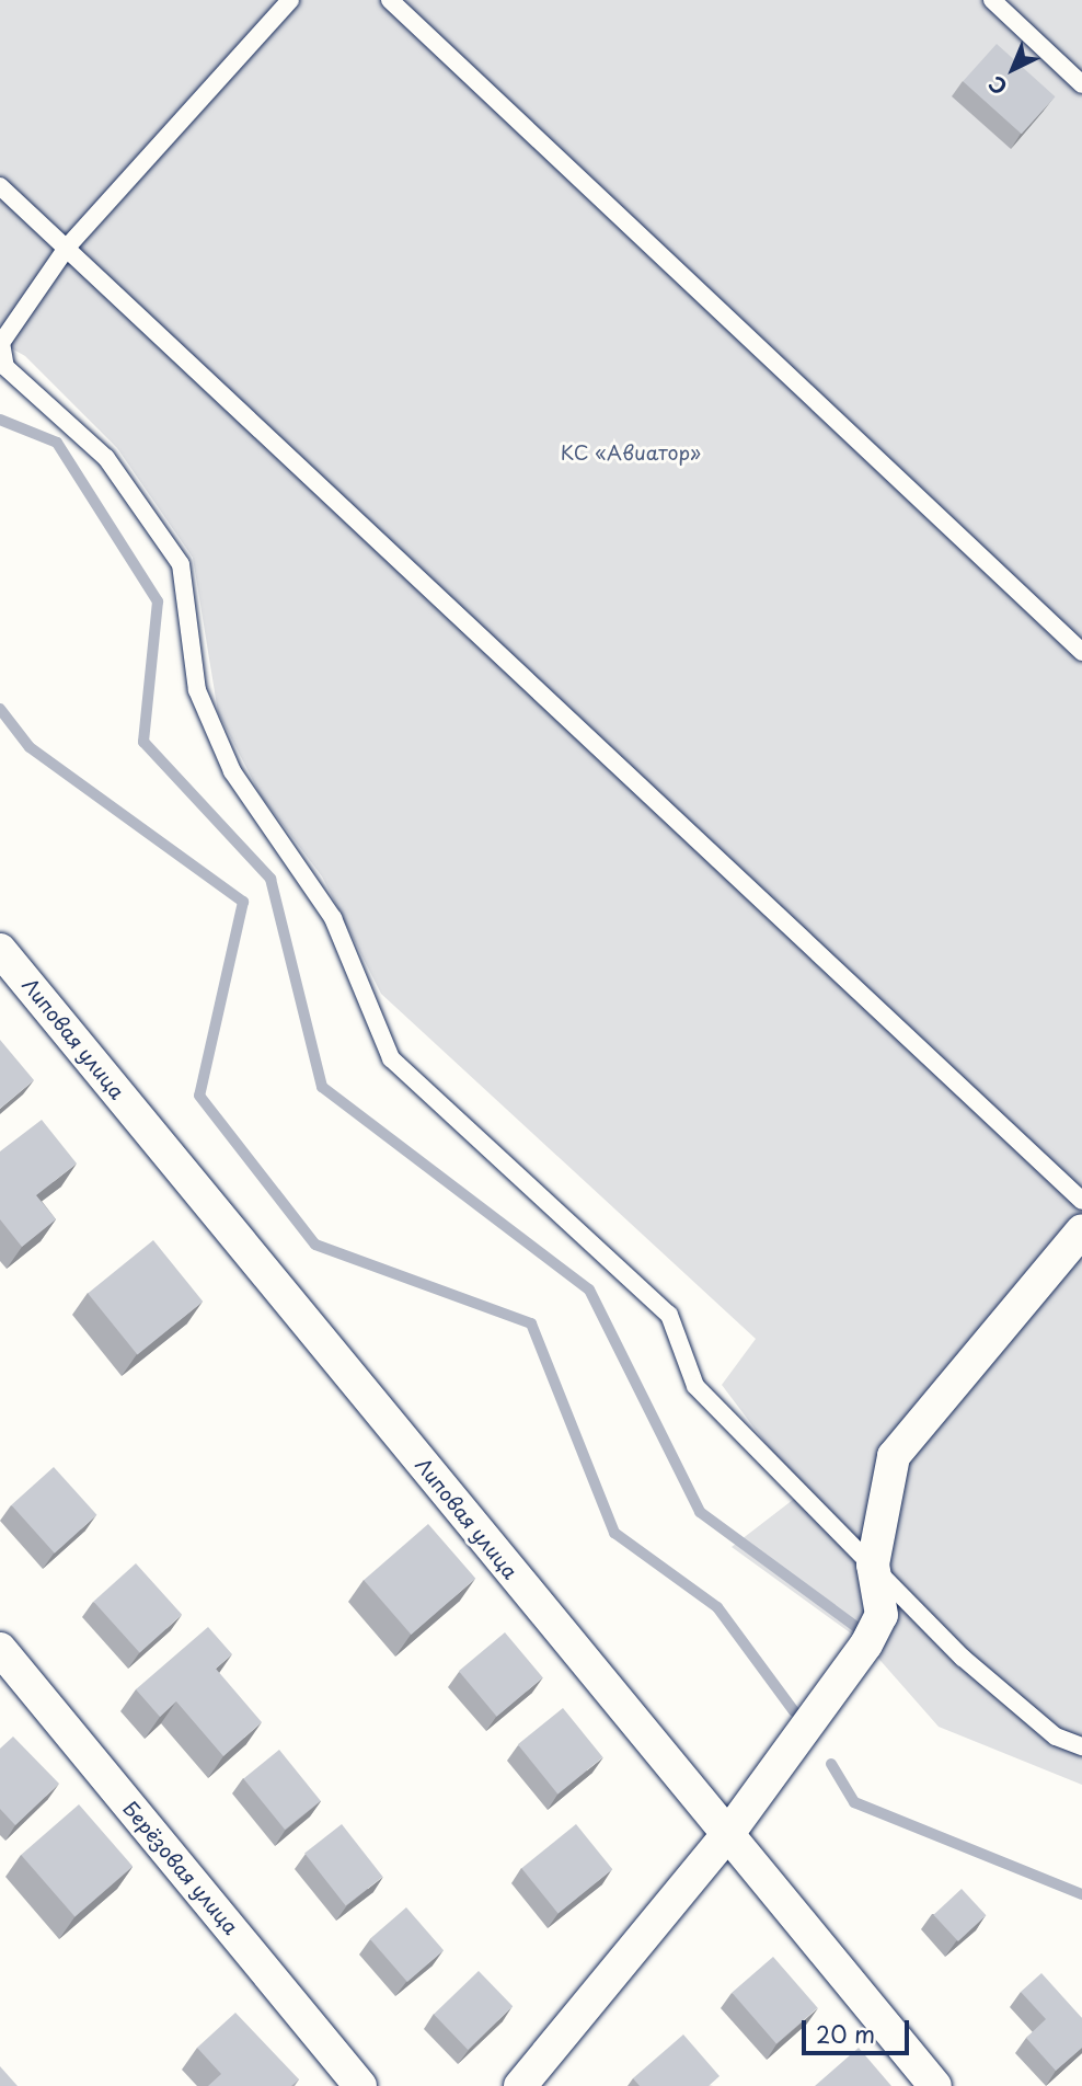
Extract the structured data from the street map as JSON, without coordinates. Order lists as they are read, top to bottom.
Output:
{
  "streets": {
    "street": ["Липовая улица", "Берёзовая улица"]
  },
  "parks": ["КС «Авиатор»"],
  "scale_bar": "20 m",
  "north": "bottom left"
}
